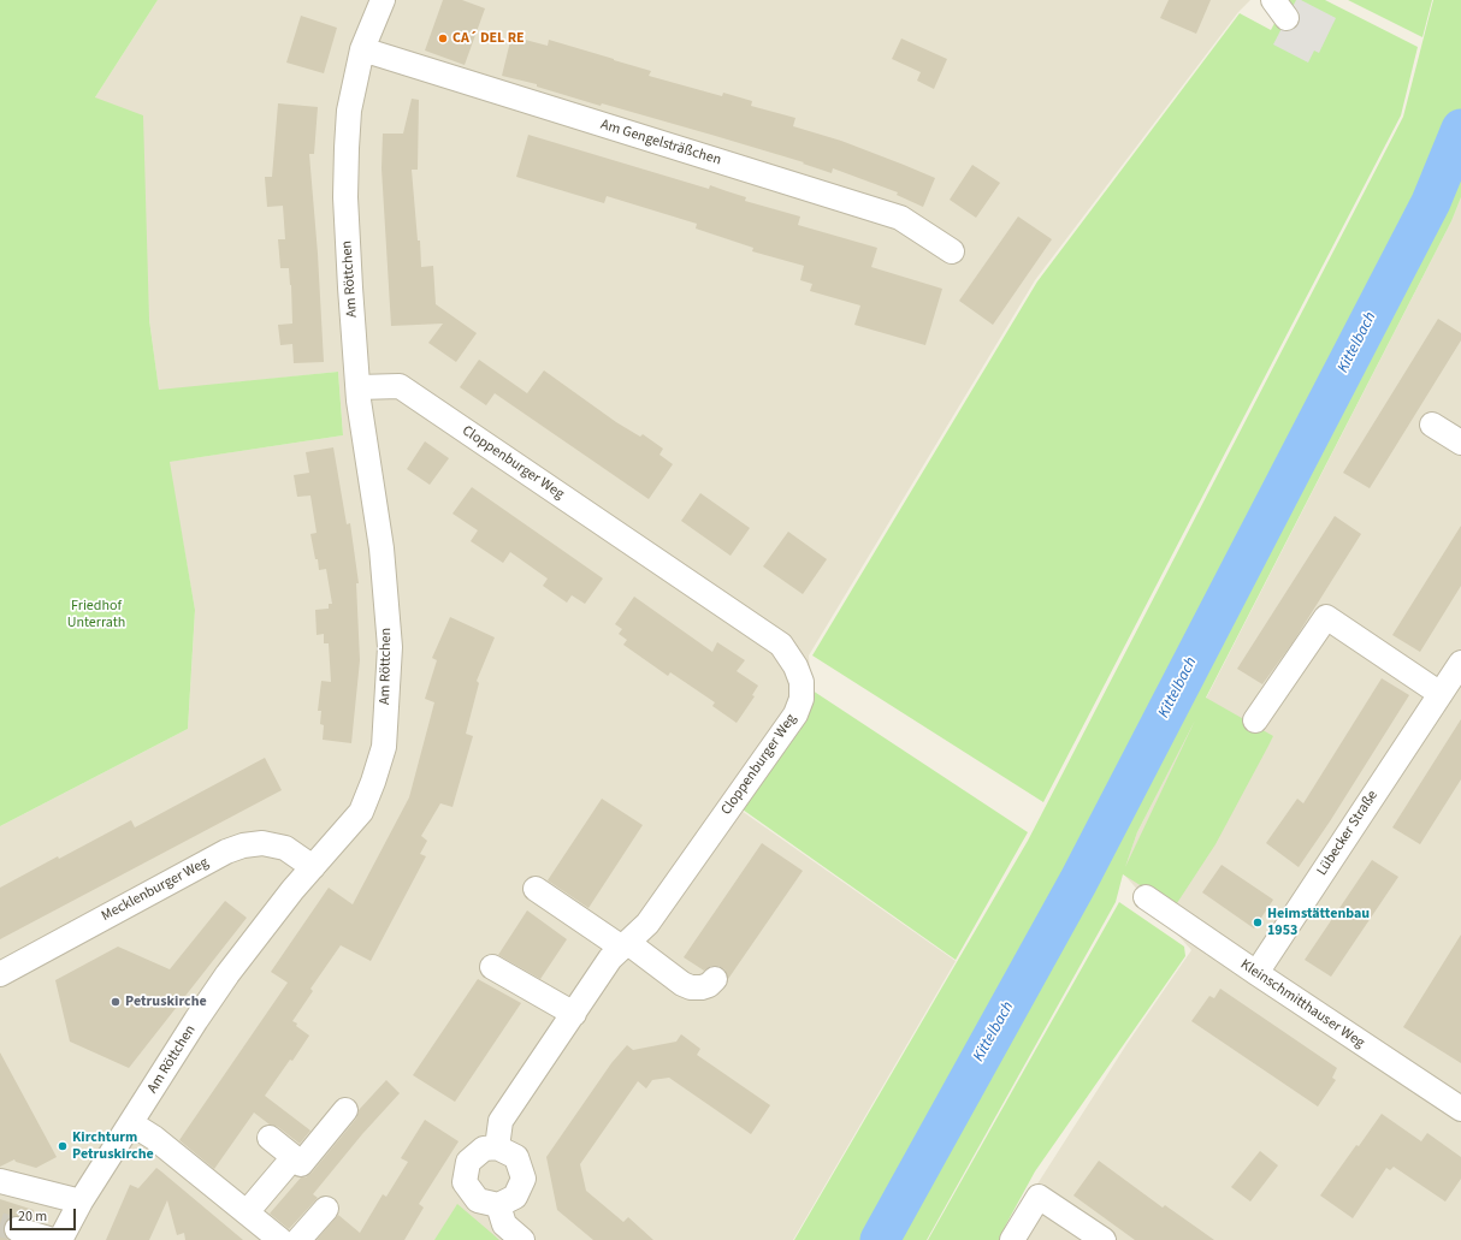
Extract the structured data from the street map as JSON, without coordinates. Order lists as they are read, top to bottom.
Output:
{
  "streets": {
    "street": [
      "Am Gengelsträßchen",
      "Am Röttchen",
      "Cloppenburger Weg",
      "Lübecker Straße",
      "Mecklenburger Weg",
      "Kleinschmitthauser Weg"
    ]
  },
  "crossings": [
    ["Am Gengelsträßchen", "Am Röttchen"],
    ["Am Röttchen", "Cloppenburger Weg"],
    ["Am Röttchen", "Mecklenburger Weg"],
    ["Lübecker Straße", "Kleinschmitthauser Weg"]
  ],
  "water": ["Kittelbach"],
  "parks": ["Friedhof Unterrath"],
  "places": [
    "CA´ DEL RE",
    "Heimstättenbau 1953",
    "Petruskirche",
    "Kirchturm Petruskirche"
  ],
  "scale_bar": "20 m"
}
